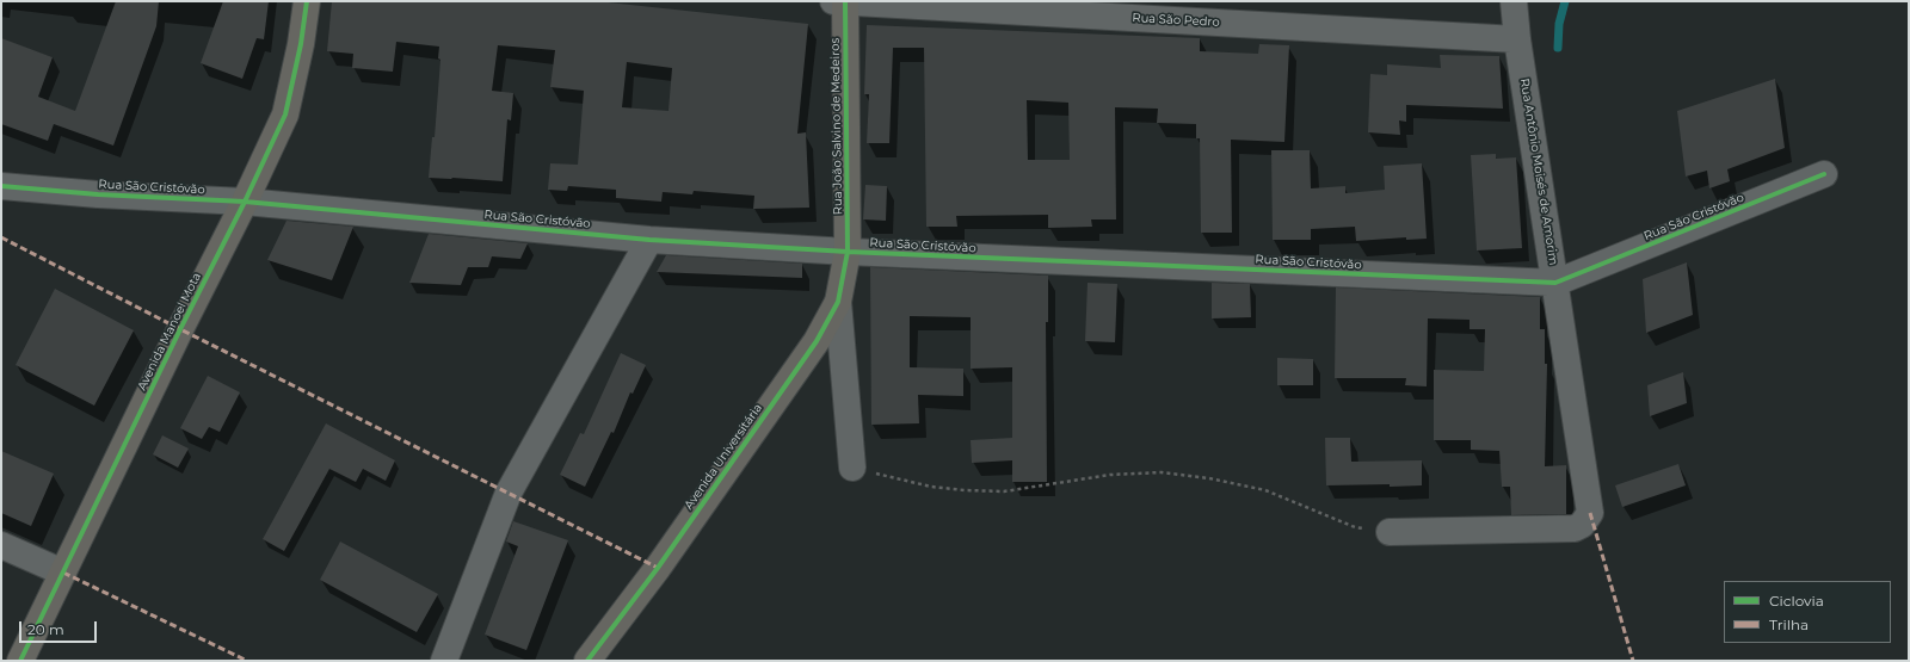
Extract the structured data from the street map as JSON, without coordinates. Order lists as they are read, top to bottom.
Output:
{
  "streets": {
    "main road": ["Rua João Salvino de Medeiros", "Avenida Manoel Mota", "Avenida Universitária"],
    "street": ["Rua São Pedro", "Rua Antônio Moisés de Amorim", "Rua São Cristóvão"]
  },
  "crossings": [
    ["Rua São Pedro", "Rua João Salvino de Medeiros"],
    ["Rua São Pedro", "Rua Antônio Moisés de Amorim"],
    ["Rua João Salvino de Medeiros", "Rua São Cristóvão"],
    ["Rua João Salvino de Medeiros", "Avenida Universitária"],
    ["Rua Antônio Moisés de Amorim", "Rua São Cristóvão"],
    ["Rua São Cristóvão", "Avenida Manoel Mota"],
    ["Rua São Cristóvão", "Avenida Universitária"]
  ],
  "legend": ["Ciclovia", "Trilha"],
  "scale_bar": "20 m"
}
